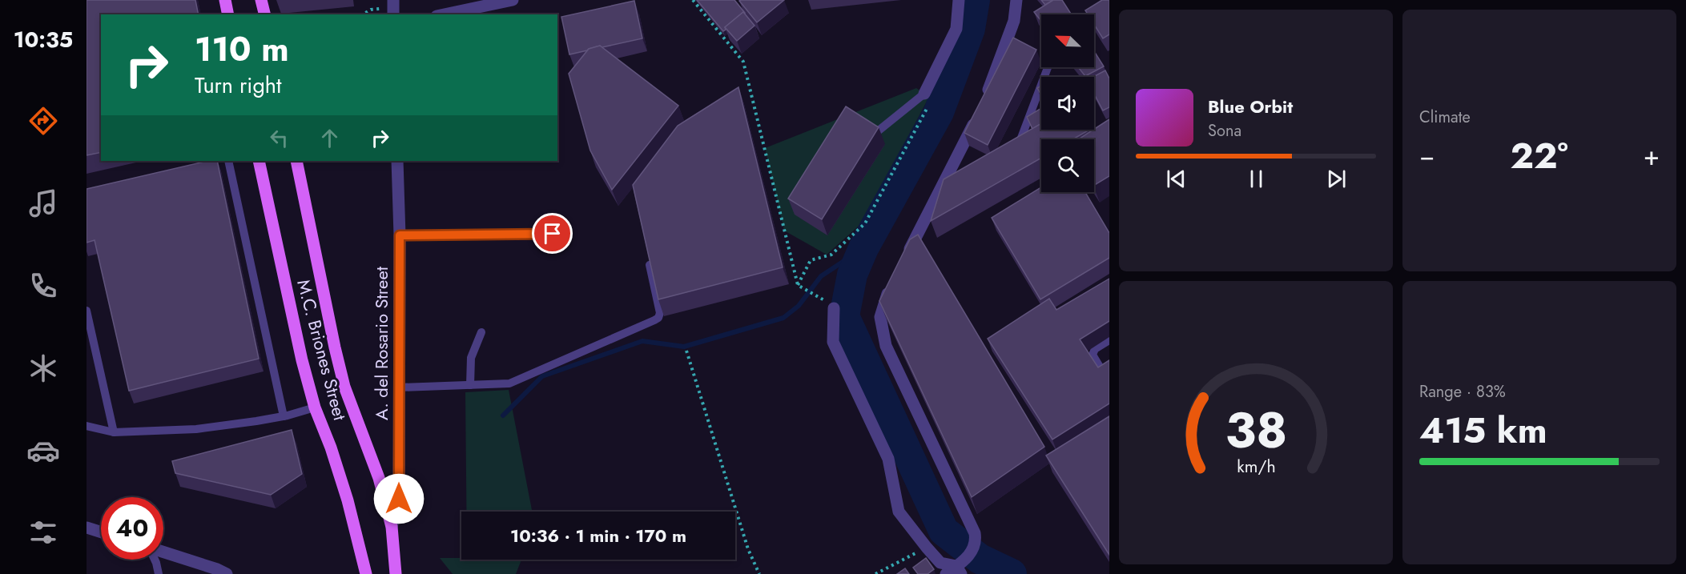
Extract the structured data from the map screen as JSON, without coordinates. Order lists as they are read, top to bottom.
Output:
{
  "streets": {
    "main road": ["M.C. Briones Street"],
    "street": ["A. del Rosario Street"]
  },
  "crossings": [
    ["A. del Rosario Street", "M.C. Briones Street"]
  ],
  "north": "top left",
  "page": {
    "tabs": "10:35",
    "tile": [
      "Climate",
      ["Range · 83%", "415 km"]
    ],
    "turn": ["110 m", "Turn right"],
    "song": ["Blue Orbit", "Sona"],
    "heat": ["−", "22°", "+"],
    "limit": "40",
    "trip": "10:36 · 1 min · 170 m",
    "gauge": ["38", "km/h"]
  }
}
